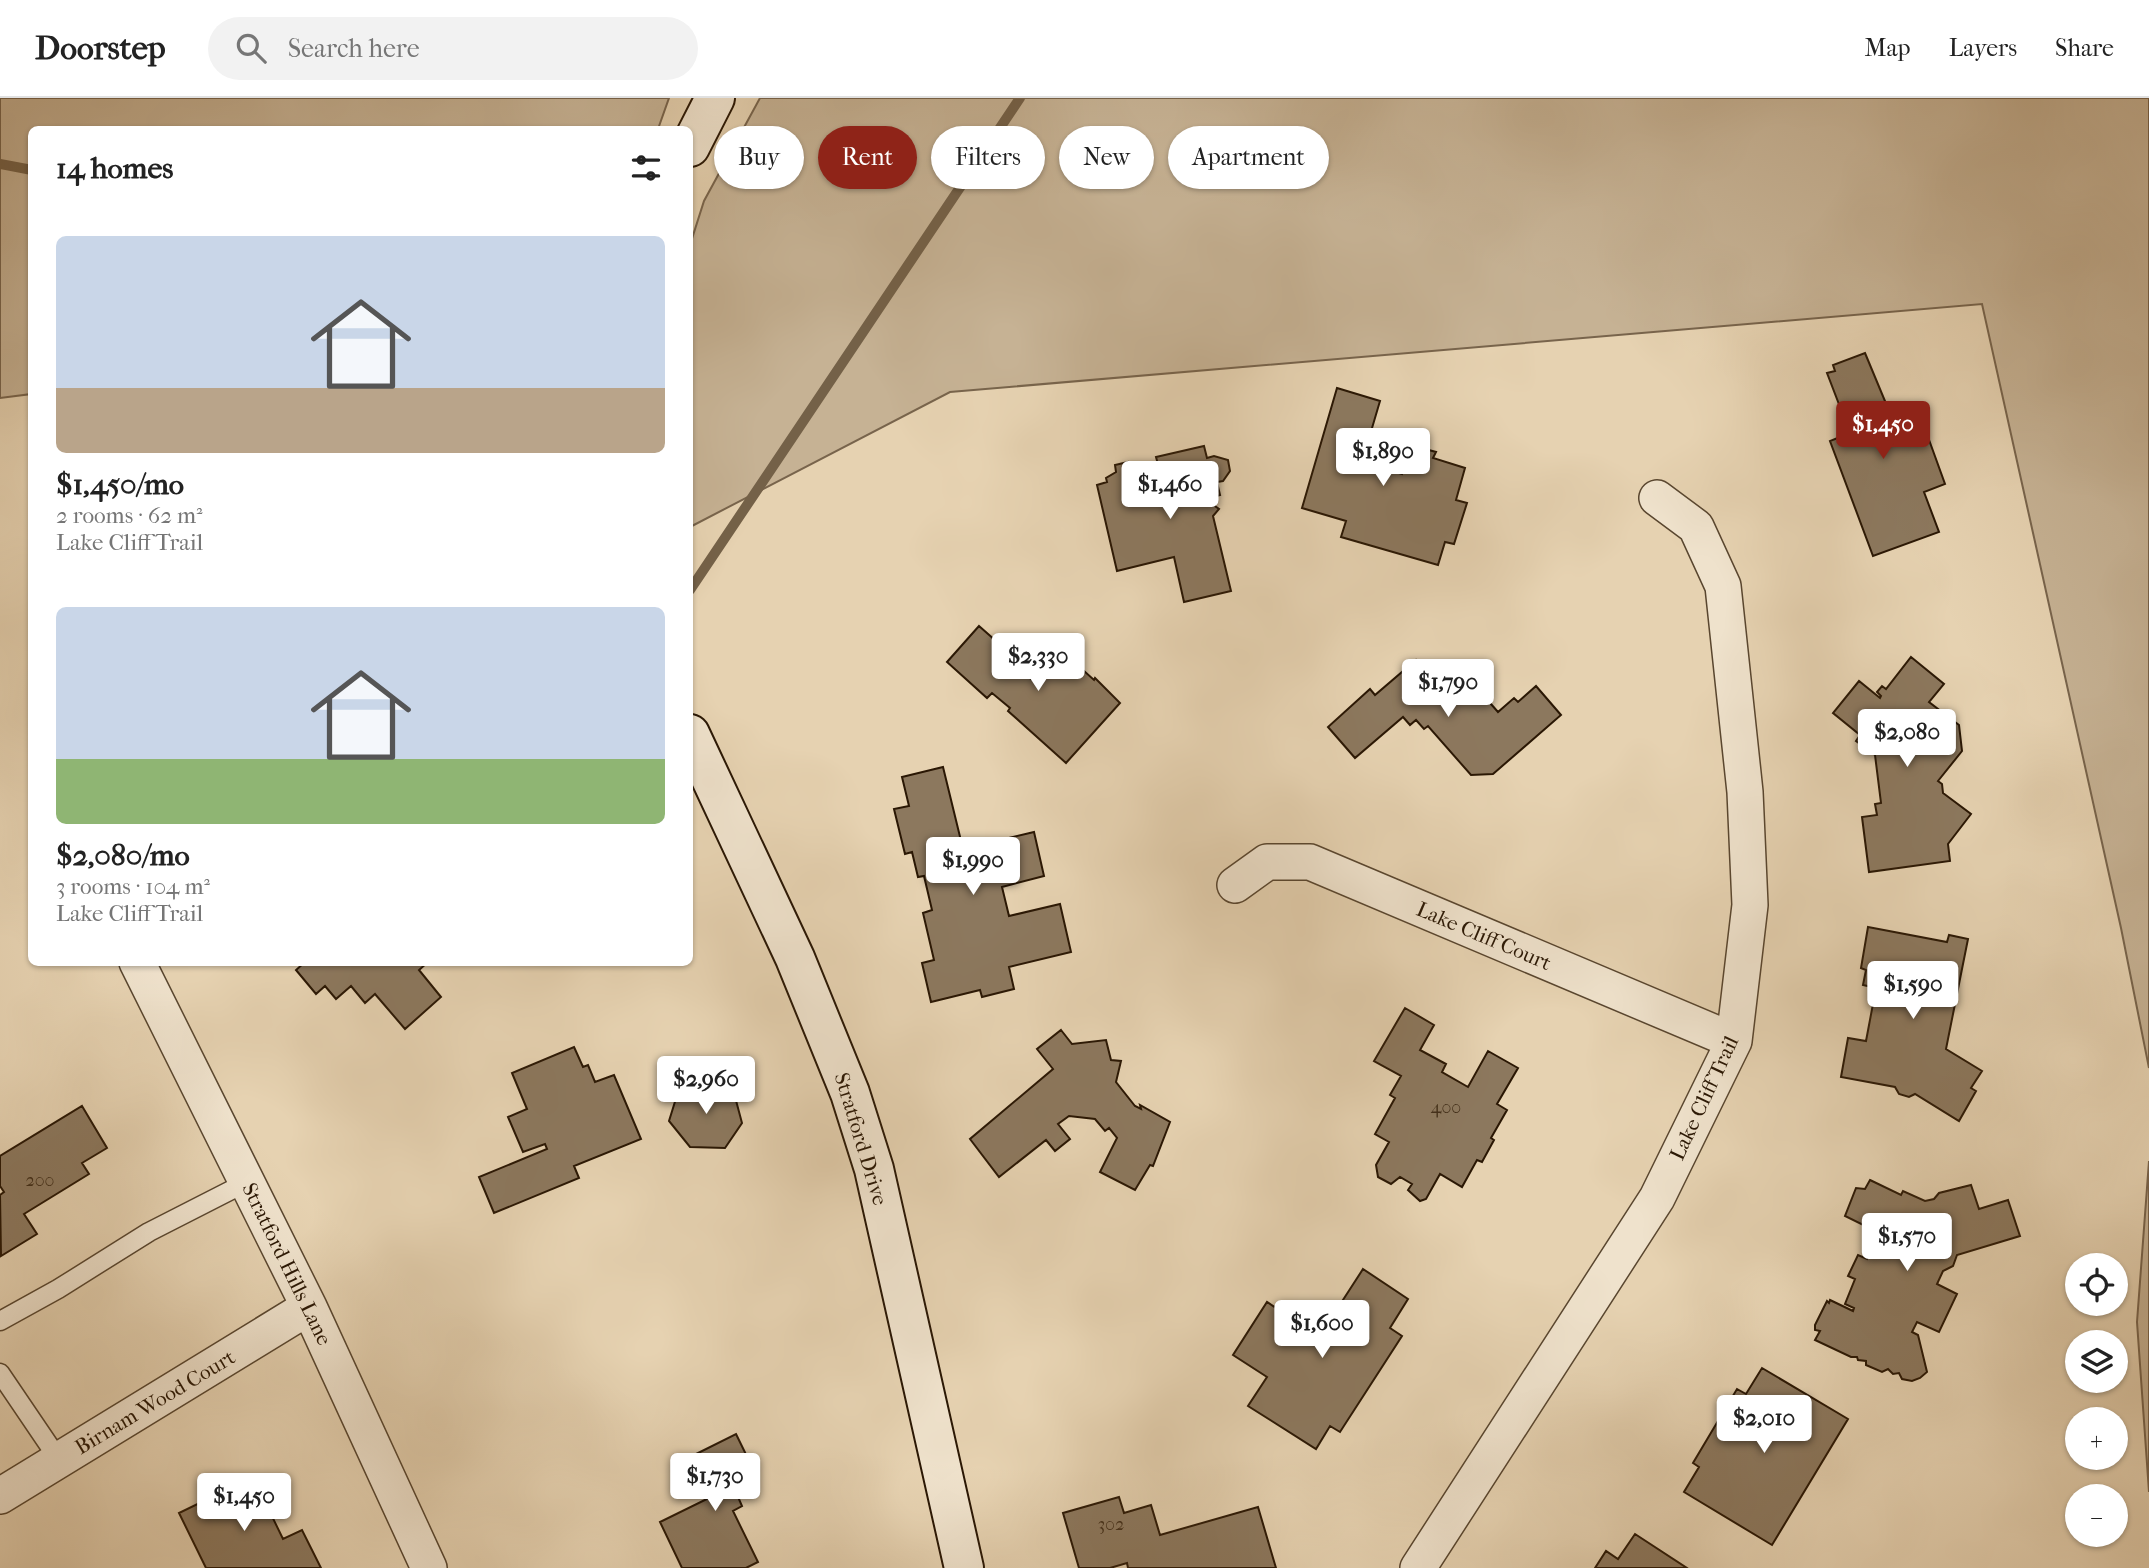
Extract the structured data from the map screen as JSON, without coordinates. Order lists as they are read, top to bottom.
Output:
{
  "streets": {
    "street": [
      "Lake Cliff Court",
      "Lake Cliff Trail",
      "Stratford Drive",
      "Stratford Hills Lane",
      "Birnam Wood Court"
    ]
  },
  "crossings": [
    ["Lake Cliff Court", "Lake Cliff Trail"],
    ["Stratford Hills Lane", "Birnam Wood Court"]
  ],
  "house_numbers": ["400", "200", "302"],
  "page": {
    "header": "Doorstep",
    "search": "Search here",
    "nav": ["Map", "Layers", "Share"],
    "chip": [
      "Buy",
      "Rent",
      "Filters",
      "New",
      "Apartment"
    ],
    "heading": "14 homes",
    "list": [
      {
        "name": "$1,450/mo",
        "note": "2 rooms · 62 m² · Lake Cliff Trail"
      },
      {
        "name": "$2,080/mo",
        "note": "3 rooms · 104 m² · Lake Cliff Trail"
      }
    ],
    "price": [
      "$1,450",
      "$1,890",
      "$1,460",
      "$2,330",
      "$1,790",
      "$2,080",
      "$1,990",
      "$1,590",
      "$2,960",
      "$1,570",
      "$1,600",
      "$2,010",
      "$1,730",
      "$1,450"
    ],
    "map_buttons": ["+", "−"]
  }
}
